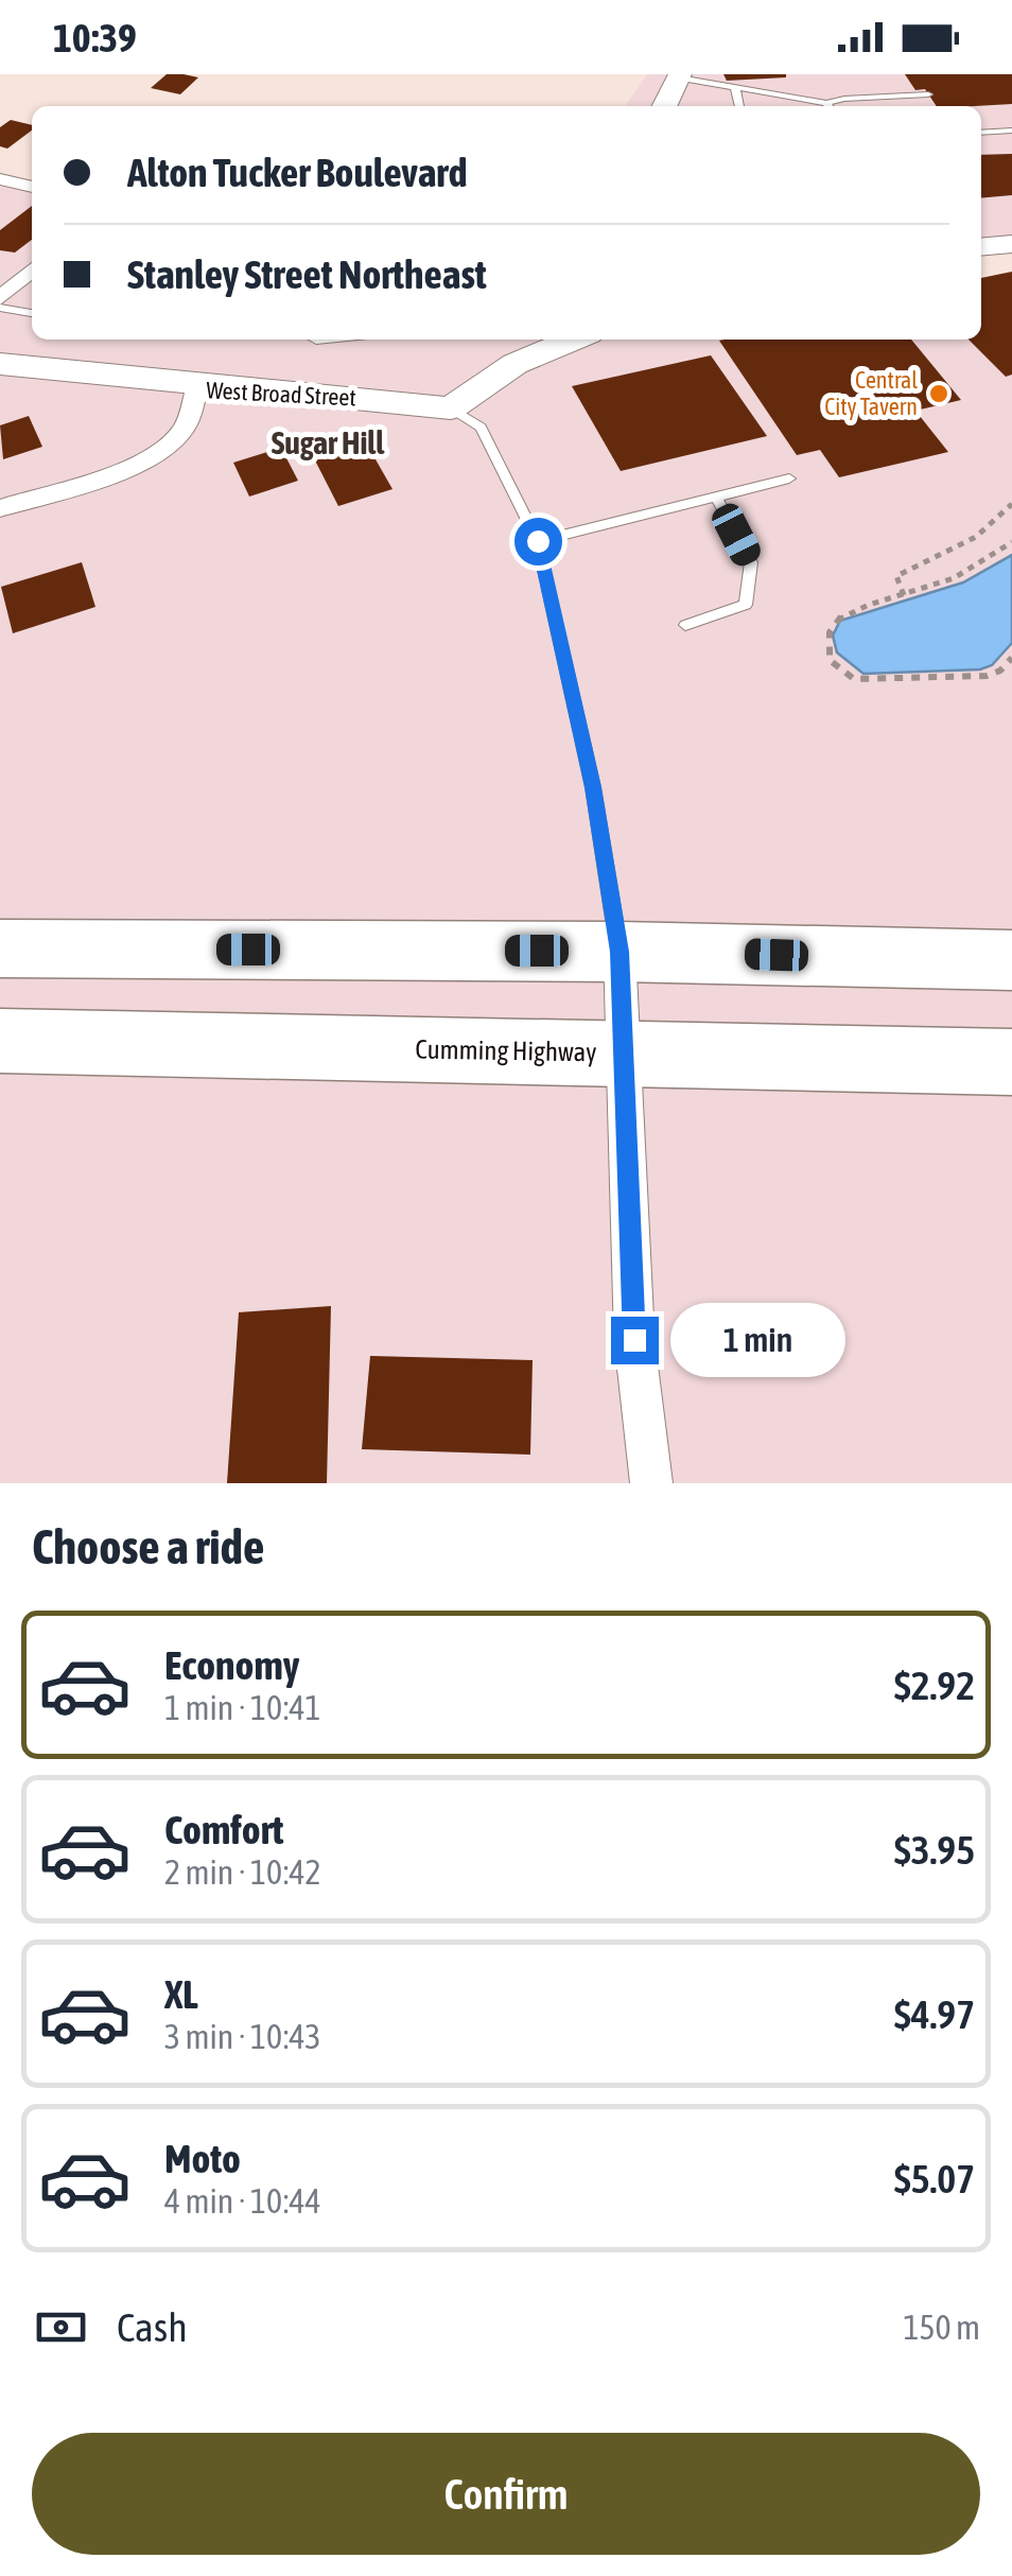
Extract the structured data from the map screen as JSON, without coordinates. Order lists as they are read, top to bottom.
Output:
{
  "streets": {
    "highway": ["Cumming Highway"],
    "street": ["West Broad Street"]
  },
  "districts": ["Sugar Hill"],
  "places": ["Central City Tavern"],
  "page": {
    "status": "10:39",
    "banner": ["Alton Tucker Boulevard", "Stanley Street Northeast"],
    "bubble": "1 min",
    "heading": "Choose a ride",
    "list": [
      {
        "name": "Economy",
        "note": "1 min · 10:41",
        "value": "$2.92"
      },
      {
        "name": "Comfort",
        "note": "2 min · 10:42",
        "value": "$3.95"
      },
      {
        "name": "XL",
        "note": "3 min · 10:43",
        "value": "$4.97"
      },
      {
        "name": "Moto",
        "note": "4 min · 10:44",
        "value": "$5.07"
      }
    ],
    "pay": ["Cash", "150 m"],
    "buttons": "Confirm"
  }
}
